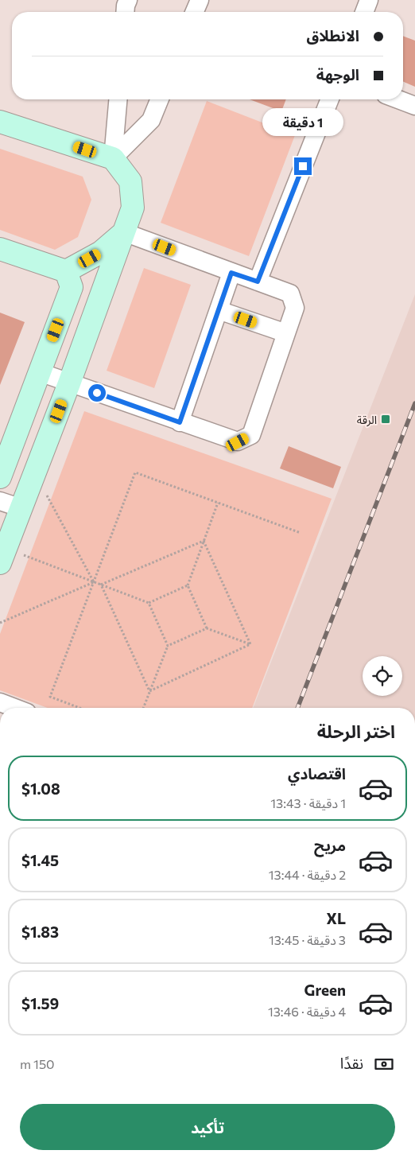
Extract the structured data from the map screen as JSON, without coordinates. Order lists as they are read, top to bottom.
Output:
{
  "places": {
    "transit": ["الرقة"]
  },
  "page": {
    "banner": ["الانطلاق", "الوجهة"],
    "bubble": "1 دقيقة",
    "heading": "اختر الرحلة",
    "list": [
      {
        "name": "اقتصادي",
        "note": "1 دقيقة · 13:43",
        "value": "$1.08"
      },
      {
        "name": "مريح",
        "note": "2 دقيقة · 13:44",
        "value": "$1.45"
      },
      {
        "name": "XL",
        "note": "3 دقيقة · 13:45",
        "value": "$1.83"
      },
      {
        "name": "Green",
        "note": "4 دقيقة · 13:46",
        "value": "$1.59"
      }
    ],
    "pay": ["نقدًا", "150 m"],
    "buttons": "تأكيد"
  }
}
